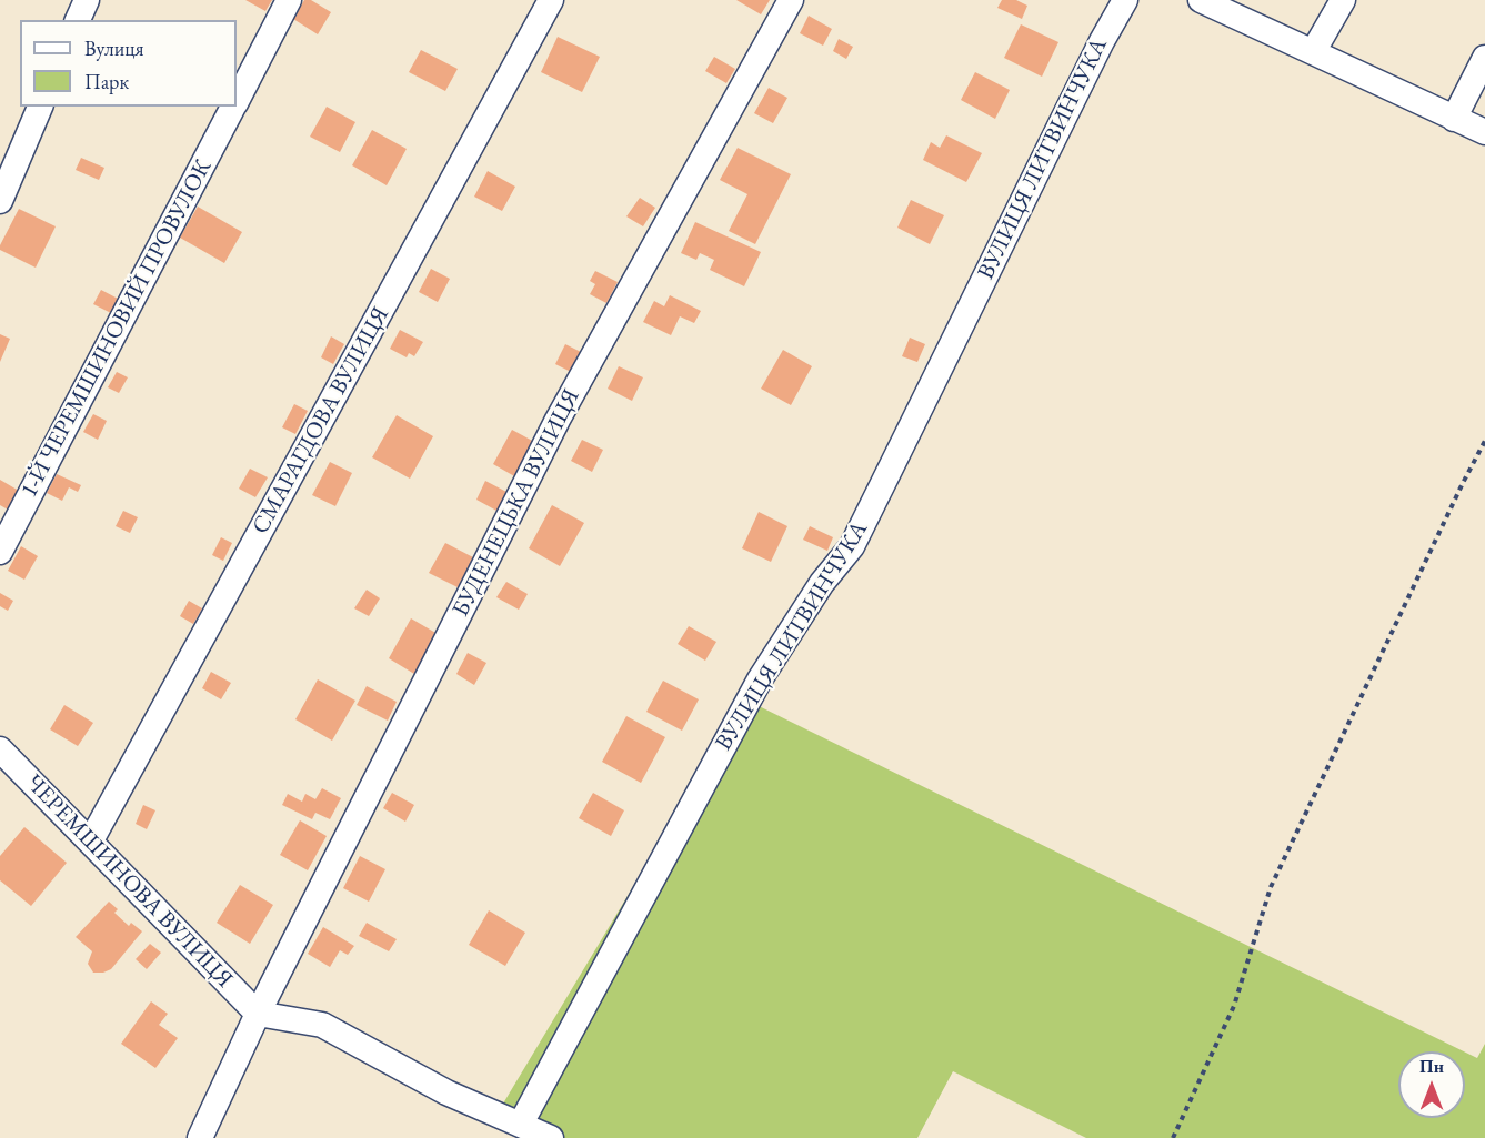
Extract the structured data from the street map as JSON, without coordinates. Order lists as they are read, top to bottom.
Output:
{
  "streets": {
    "street": [
      "ВУЛИЦЯ ЛИТВИНЧУКА",
      "1-Й ЧЕРЕМШИНОВИЙ ПРОВУЛОК",
      "СМАРАГДОВА ВУЛИЦЯ",
      "БУДЕНЕЦЬКА ВУЛИЦЯ",
      "ЧЕРЕМШИНОВА ВУЛИЦЯ"
    ]
  },
  "crossings": [
    ["СМАРАГДОВА ВУЛИЦЯ", "ЧЕРЕМШИНОВА ВУЛИЦЯ"],
    ["БУДЕНЕЦЬКА ВУЛИЦЯ", "ЧЕРЕМШИНОВА ВУЛИЦЯ"]
  ],
  "legend": ["Вулиця", "Парк"],
  "north": "top"
}
